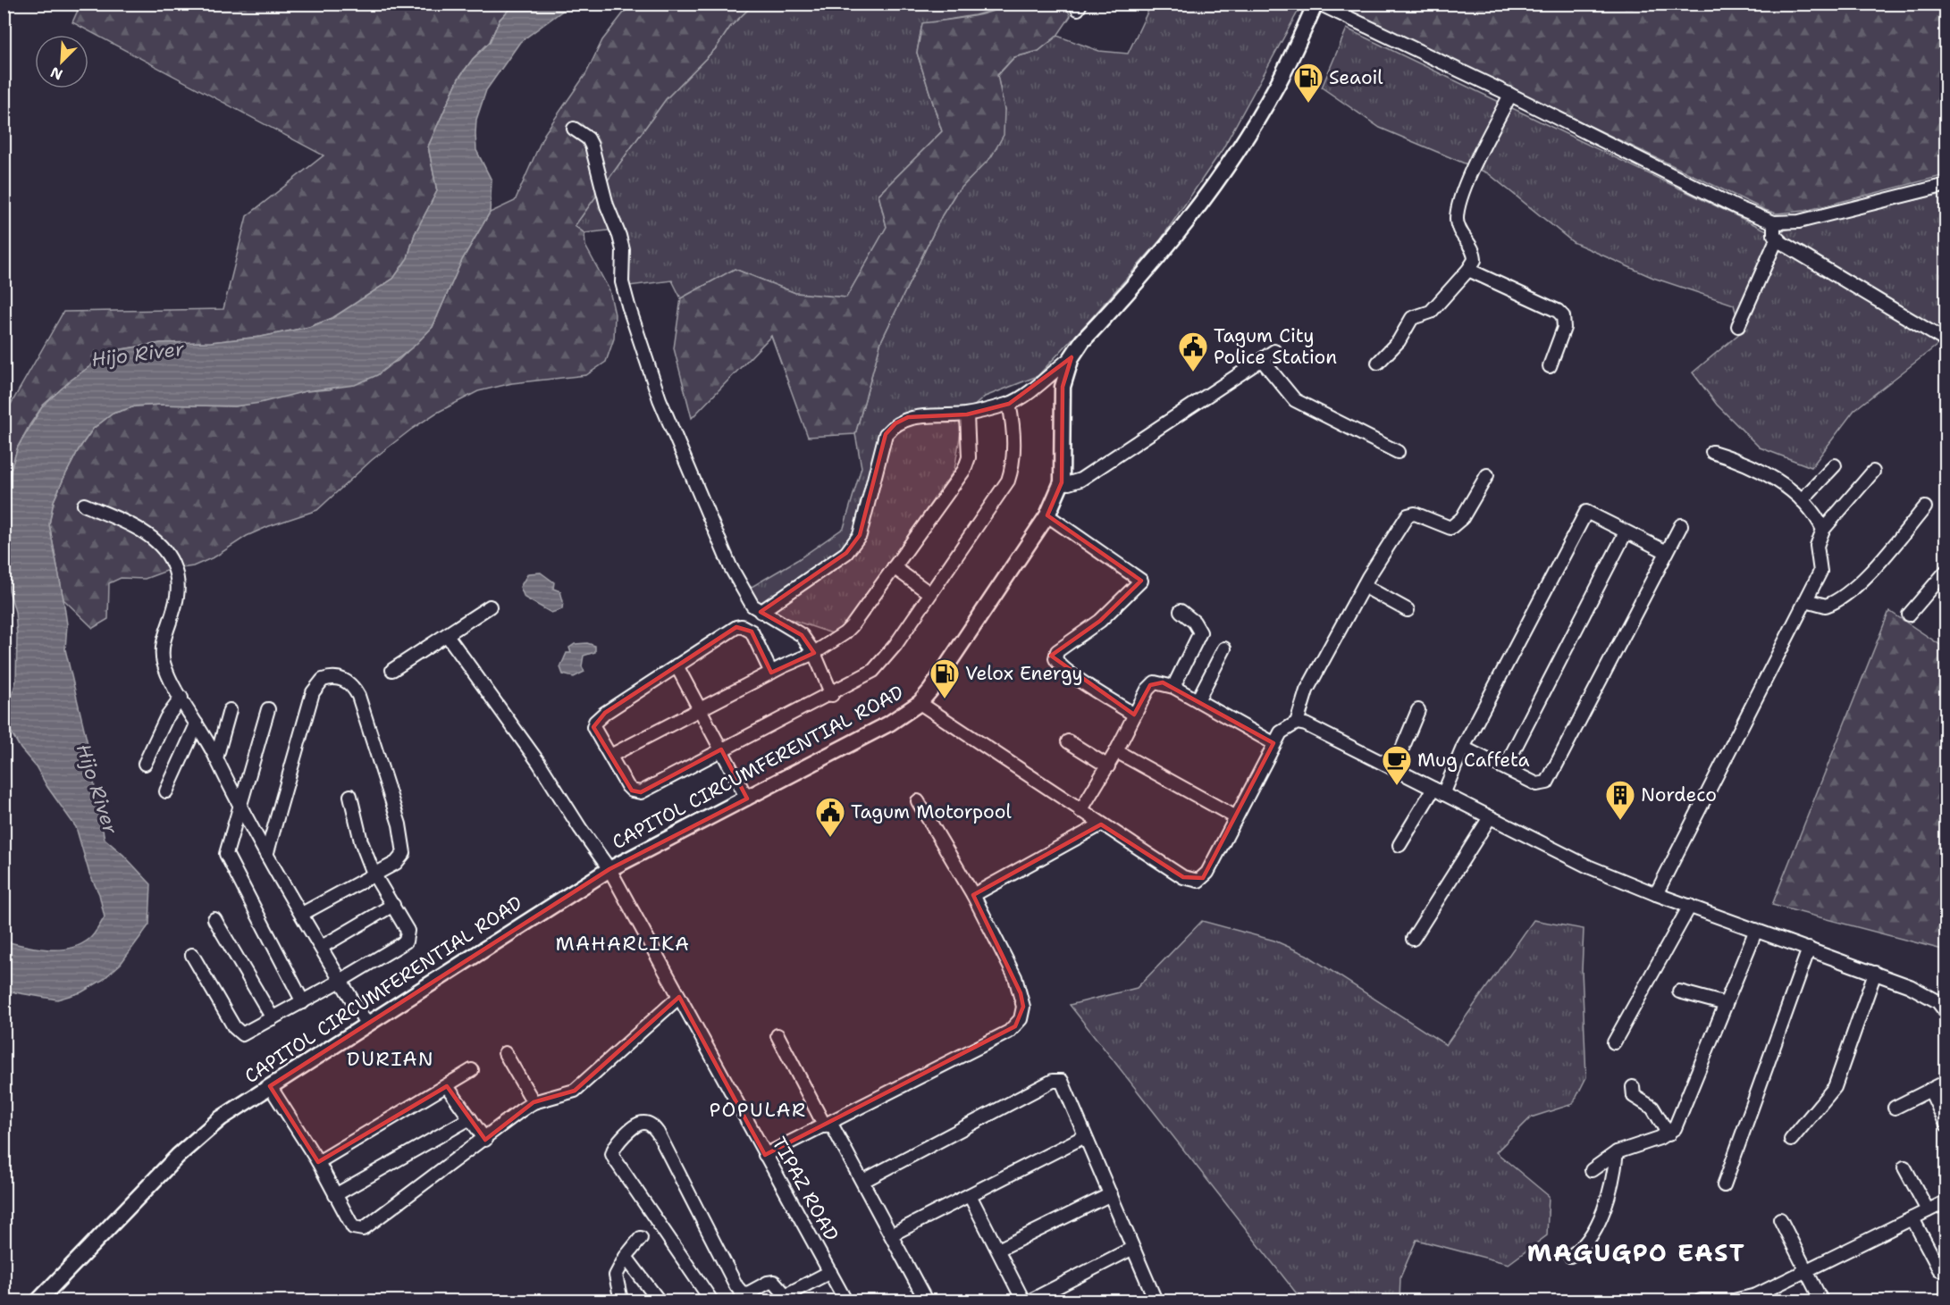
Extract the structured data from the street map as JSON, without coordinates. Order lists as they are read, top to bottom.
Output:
{
  "streets": {
    "main road": ["CAPITOL CIRCUMFERENTIAL ROAD"],
    "street": ["TIPAZ ROAD"]
  },
  "crossings": [
    ["CAPITOL CIRCUMFERENTIAL ROAD", "TIPAZ ROAD"]
  ],
  "districts": [
    "MAHARLIKA",
    "DURIAN",
    "POPULAR",
    "MAGUGPO EAST"
  ],
  "water": ["Hijo River"],
  "places": {
    "fuel station": ["Seaoil", "Velox Energy"],
    "public building": ["Tagum City Police Station", "Tagum Motorpool"],
    "cafe": ["Mug Caffeta"],
    "building": ["Nordeco"]
  },
  "north": "bottom left"
}
